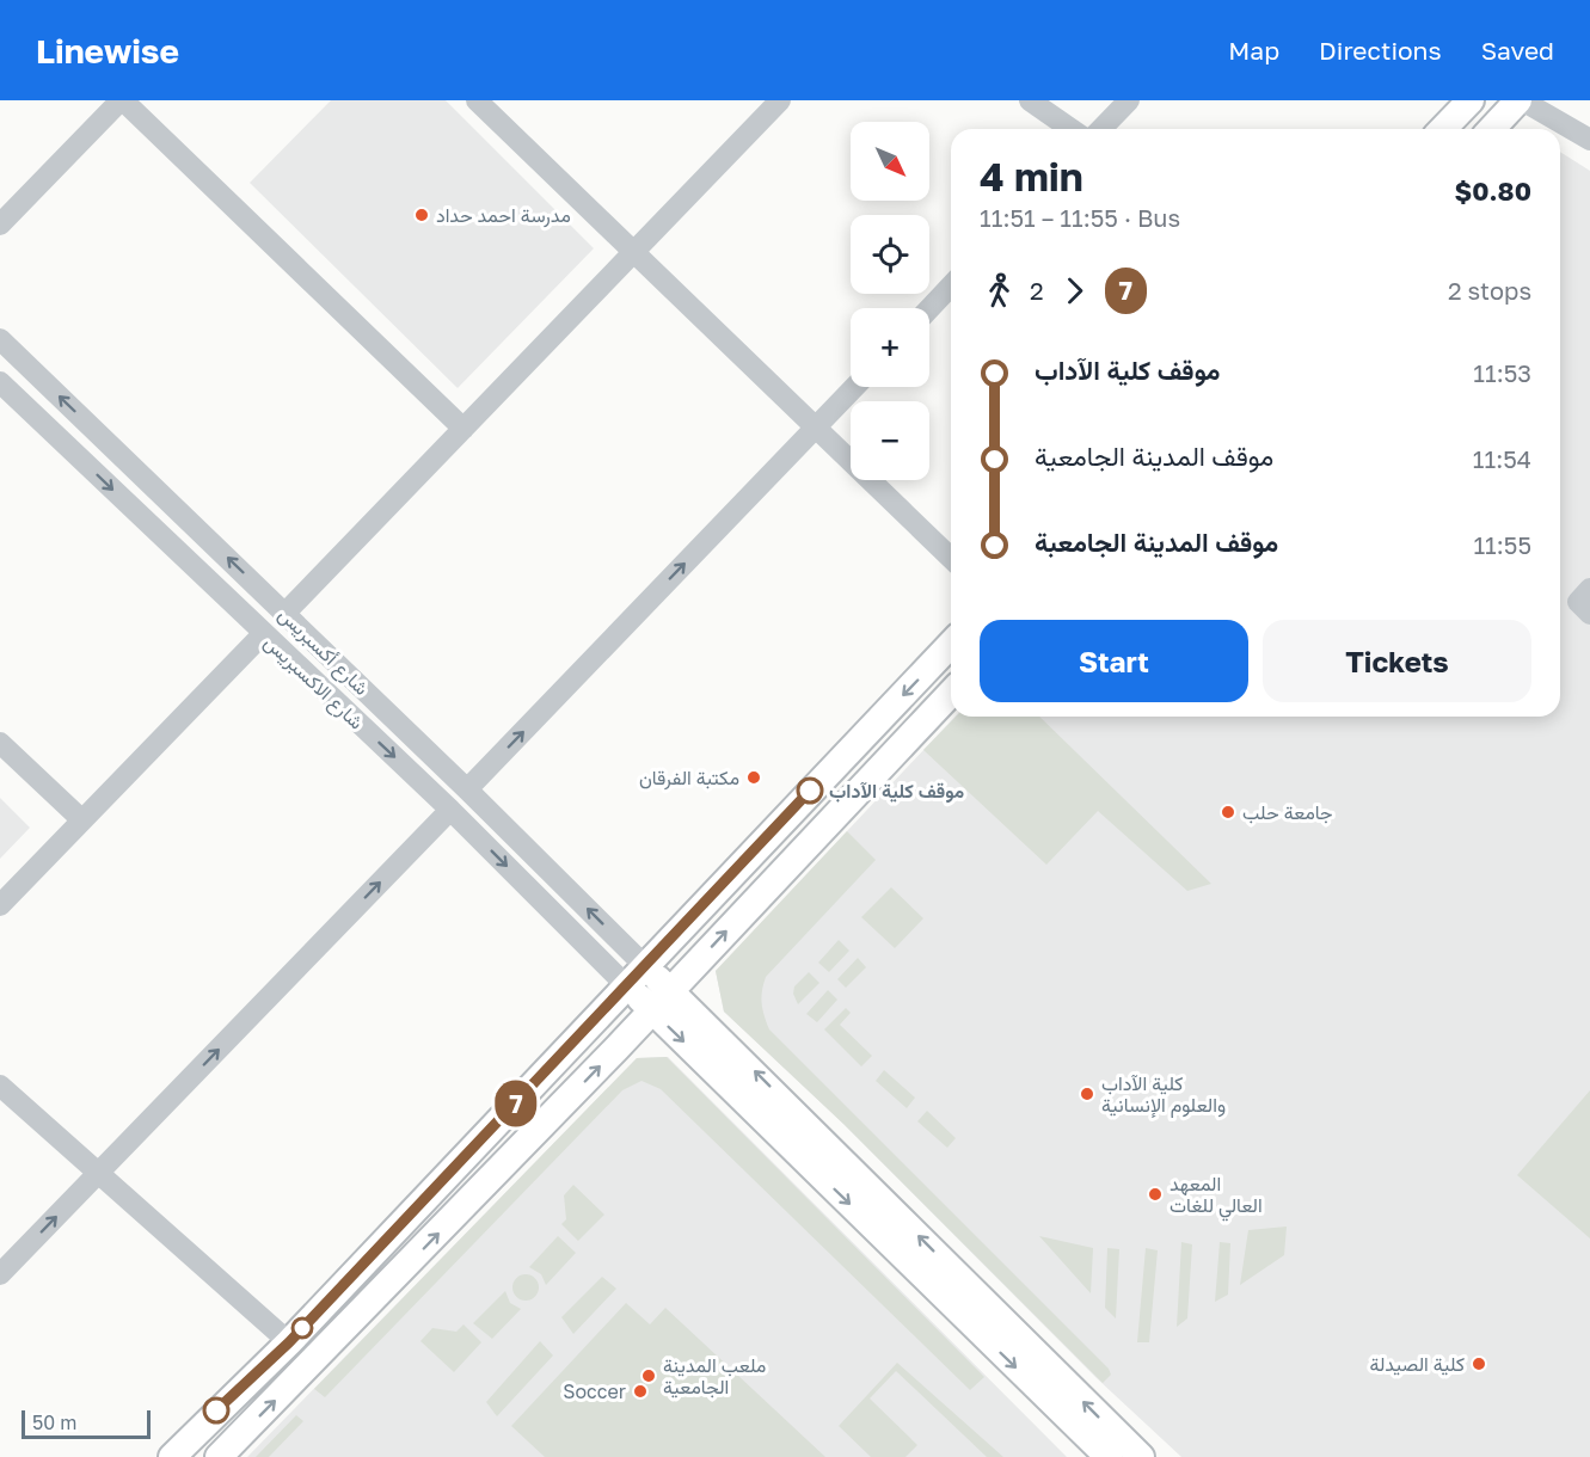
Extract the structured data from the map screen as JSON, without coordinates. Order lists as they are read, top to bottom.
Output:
{
  "streets": {
    "street": ["شارع أكسبريس", "شارع الاكسبريس"]
  },
  "crossings": [
    ["شارع أكسبريس", "شارع الاكسبريس"]
  ],
  "one_way": ["شارع أكسبريس", "شارع الاكسبريس"],
  "places": [
    "مدرسة احمد حداد",
    "مكتبة الفرقان",
    "موقف كلية الآداب",
    "جامعة حلب",
    "كلية الآداب والعلوم الإنسانية",
    "المعهد العالي للغات",
    "كلية الصيدلة",
    "ملعب المدينة الجامعية",
    "Soccer"
  ],
  "lines": ["bus line 7"],
  "scale_bar": "50 m",
  "north": "bottom right",
  "page": {
    "header": "Linewise",
    "nav": ["Map", "Directions", "Saved"],
    "on_map": "7",
    "map_buttons": ["+", "−"],
    "heading": ["4 min", "11:51 – 11:55 · Bus", "$0.80"],
    "legs": ["2", "7", "2 stops"],
    "list": [
      {
        "name": "موقف كلية الآداب",
        "value": "11:53"
      },
      {
        "name": "موقف المدينة الجامعية",
        "value": "11:54"
      },
      {
        "name": "موقف المدينة الجامعبة",
        "value": "11:55"
      }
    ],
    "buttons": ["Start", "Tickets"],
    "scale": "50 m"
  }
}
